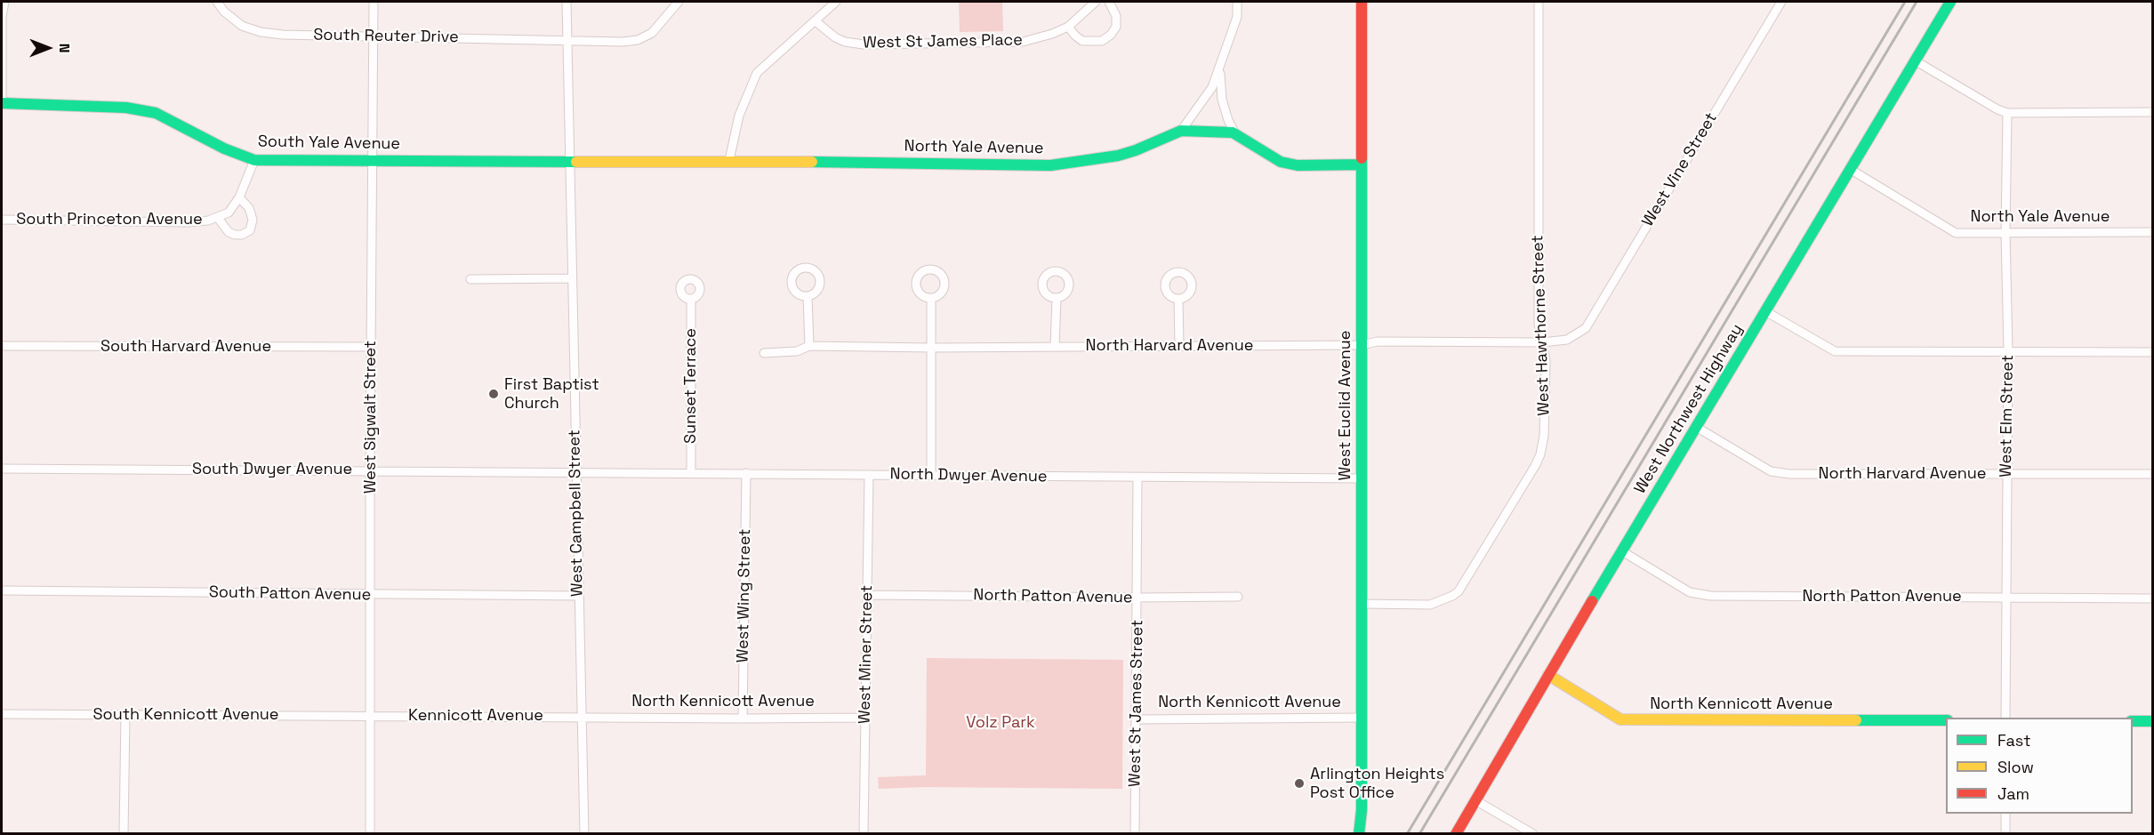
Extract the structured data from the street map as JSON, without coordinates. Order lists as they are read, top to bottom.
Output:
{
  "streets": {
    "main road": [
      "South Yale Avenue",
      "North Yale Avenue",
      "West Euclid Avenue",
      "West Northwest Highway",
      "North Kennicott Avenue"
    ],
    "street": [
      "South Reuter Drive",
      "West St James Place",
      "West Vine Street",
      "South Princeton Avenue",
      "West Hawthorne Street",
      "North Harvard Avenue",
      "South Harvard Avenue",
      "Sunset Terrace",
      "West Elm Street",
      "West Sigwalt Street",
      "South Dwyer Avenue",
      "North Dwyer Avenue",
      "West Campbell Street",
      "South Patton Avenue",
      "West Wing Street",
      "North Patton Avenue",
      "West Miner Street",
      "West St James Street",
      "South Kennicott Avenue",
      "Kennicott Avenue"
    ]
  },
  "crossings": [
    ["South Reuter Drive", "West Sigwalt Street"],
    ["South Reuter Drive", "West Campbell Street"],
    ["South Yale Avenue", "North Yale Avenue"],
    ["South Yale Avenue", "South Princeton Avenue"],
    ["South Yale Avenue", "West Sigwalt Street"],
    ["South Yale Avenue", "West Campbell Street"],
    ["North Yale Avenue", "West Euclid Avenue"],
    ["North Yale Avenue", "West Northwest Highway"],
    ["North Yale Avenue", "West Elm Street"],
    ["North Yale Avenue", "West Campbell Street"],
    ["West Vine Street", "North Harvard Avenue"],
    ["West Hawthorne Street", "North Harvard Avenue"],
    ["West Hawthorne Street", "West Euclid Avenue"],
    ["North Harvard Avenue", "West Euclid Avenue"],
    ["North Harvard Avenue", "West Northwest Highway"],
    ["North Harvard Avenue", "West Elm Street"],
    ["South Harvard Avenue", "West Sigwalt Street"],
    ["Sunset Terrace", "North Dwyer Avenue"],
    ["West Euclid Avenue", "North Dwyer Avenue"],
    ["West Euclid Avenue", "North Kennicott Avenue"],
    ["West Northwest Highway", "North Patton Avenue"],
    ["West Northwest Highway", "North Kennicott Avenue"],
    ["West Elm Street", "North Patton Avenue"],
    ["West Sigwalt Street", "South Dwyer Avenue"],
    ["West Sigwalt Street", "South Patton Avenue"],
    ["West Sigwalt Street", "South Kennicott Avenue"],
    ["West Sigwalt Street", "Kennicott Avenue"],
    ["South Dwyer Avenue", "North Dwyer Avenue"],
    ["South Dwyer Avenue", "West Campbell Street"],
    ["North Dwyer Avenue", "West Campbell Street"],
    ["North Dwyer Avenue", "West Wing Street"],
    ["North Dwyer Avenue", "West Miner Street"],
    ["North Dwyer Avenue", "West St James Street"],
    ["West Campbell Street", "South Patton Avenue"],
    ["West Campbell Street", "North Kennicott Avenue"],
    ["West Campbell Street", "Kennicott Avenue"],
    ["West Wing Street", "North Kennicott Avenue"],
    ["North Patton Avenue", "West Miner Street"],
    ["North Patton Avenue", "West St James Street"],
    ["West Miner Street", "North Kennicott Avenue"],
    ["North Kennicott Avenue", "West St James Street"],
    ["North Kennicott Avenue", "Kennicott Avenue"],
    ["South Kennicott Avenue", "Kennicott Avenue"]
  ],
  "parks": ["Volz Park"],
  "places": ["First Baptist Church", "Arlington Heights Post Office"],
  "legend": ["Fast", "Slow", "Jam"],
  "north": "right"
}
